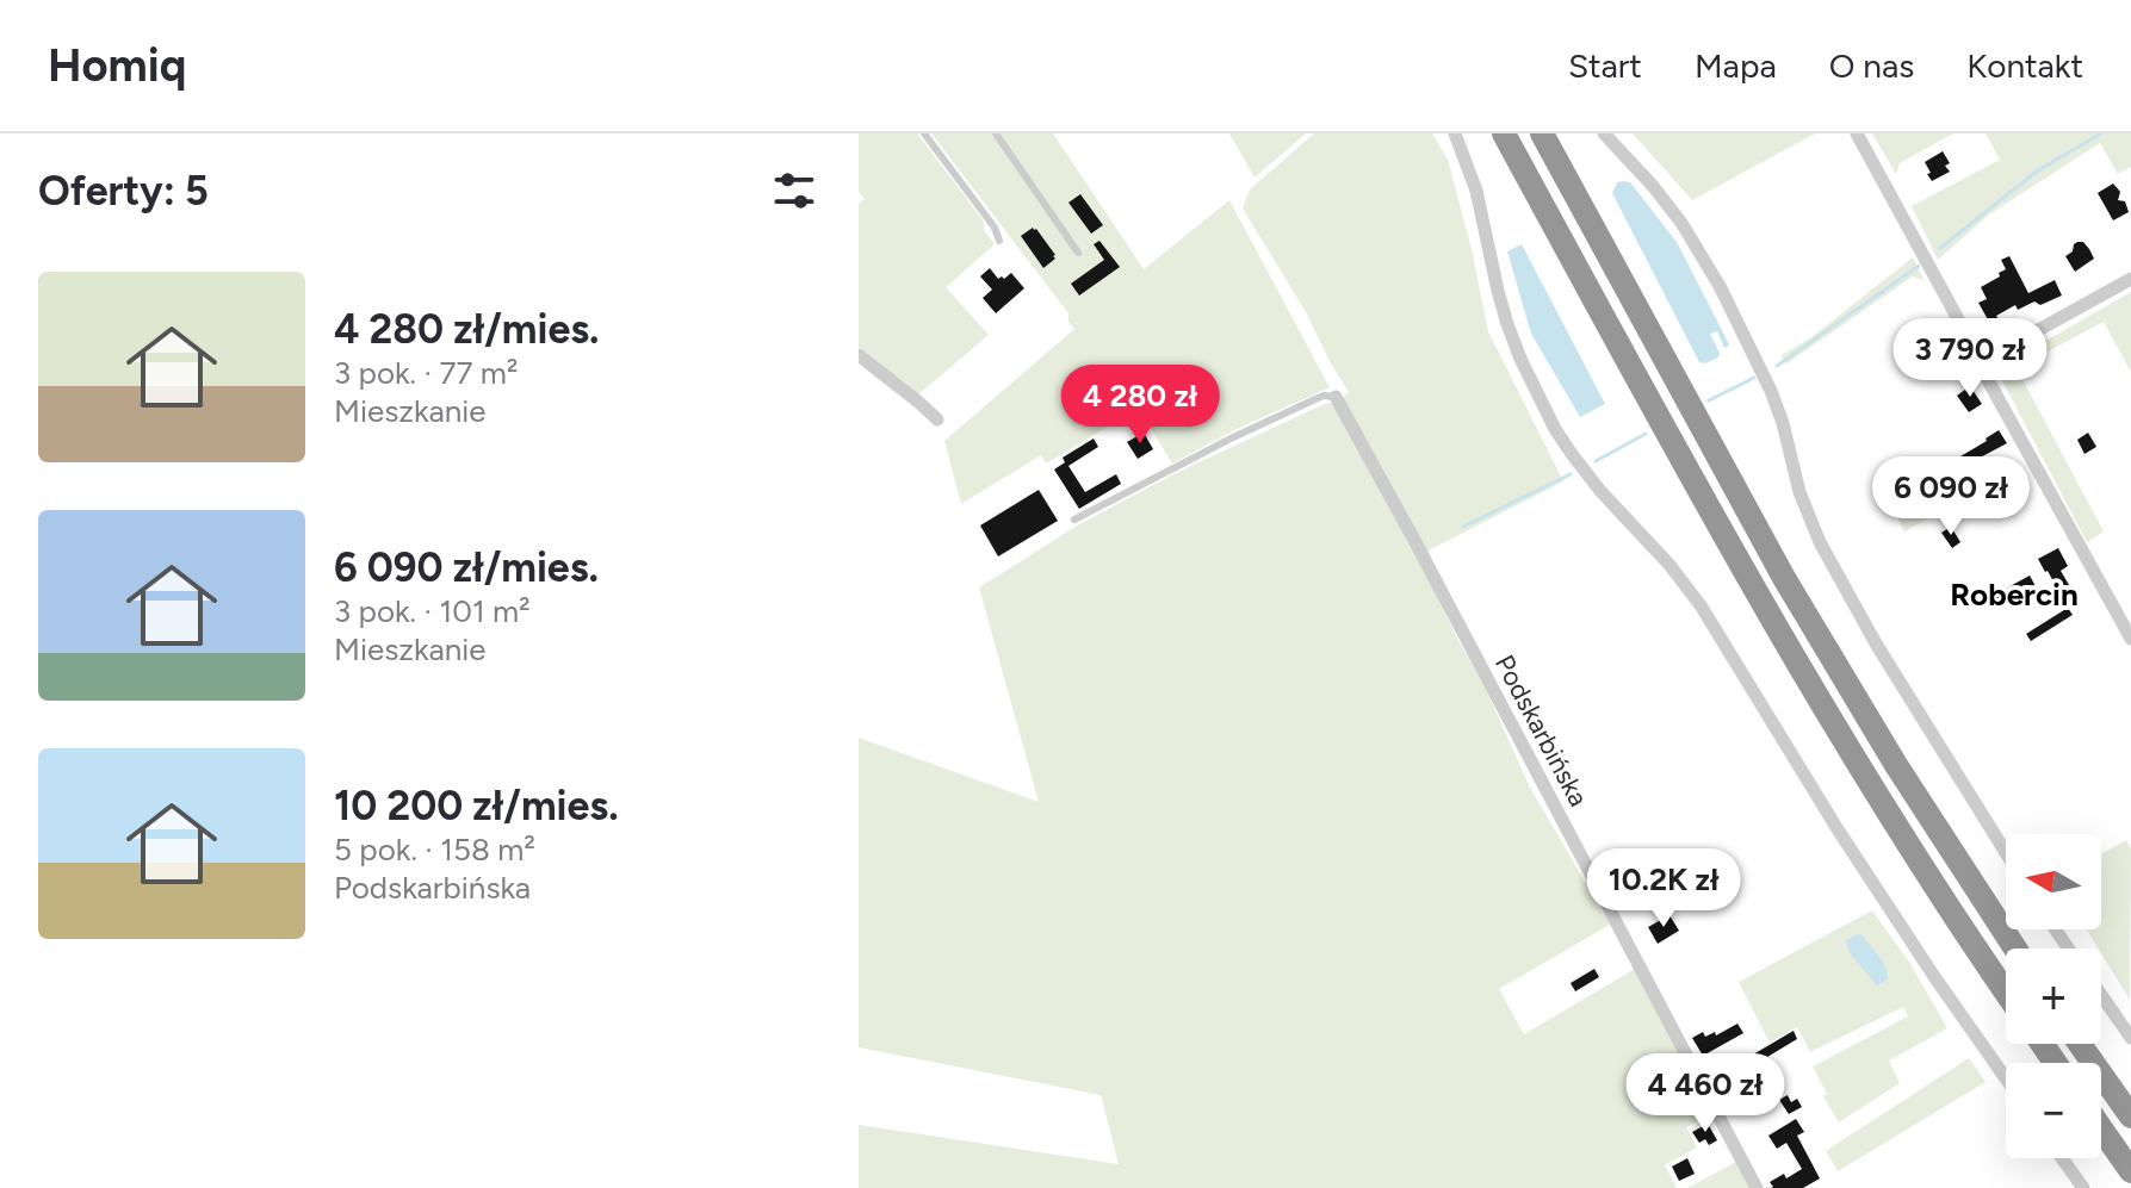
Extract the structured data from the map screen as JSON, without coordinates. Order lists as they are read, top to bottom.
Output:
{
  "streets": {
    "street": ["Podskarbińska"]
  },
  "districts": ["Robercin"],
  "north": "left",
  "page": {
    "header": "Homiq",
    "nav": [
      "Start",
      "Mapa",
      "O nas",
      "Kontakt"
    ],
    "heading": "Oferty: 5",
    "list": [
      {
        "name": "4 280 zł/mies.",
        "note": "3 pok. · 77 m² · Mieszkanie"
      },
      {
        "name": "6 090 zł/mies.",
        "note": "3 pok. · 101 m² · Mieszkanie"
      },
      {
        "name": "10 200 zł/mies.",
        "note": "5 pok. · 158 m² · Podskarbińska"
      }
    ],
    "price": [
      "3 790 zł",
      "4 280 zł",
      "6 090 zł",
      "10.2K zł",
      "4 460 zł"
    ],
    "map_buttons": ["+", "−"]
  }
}
